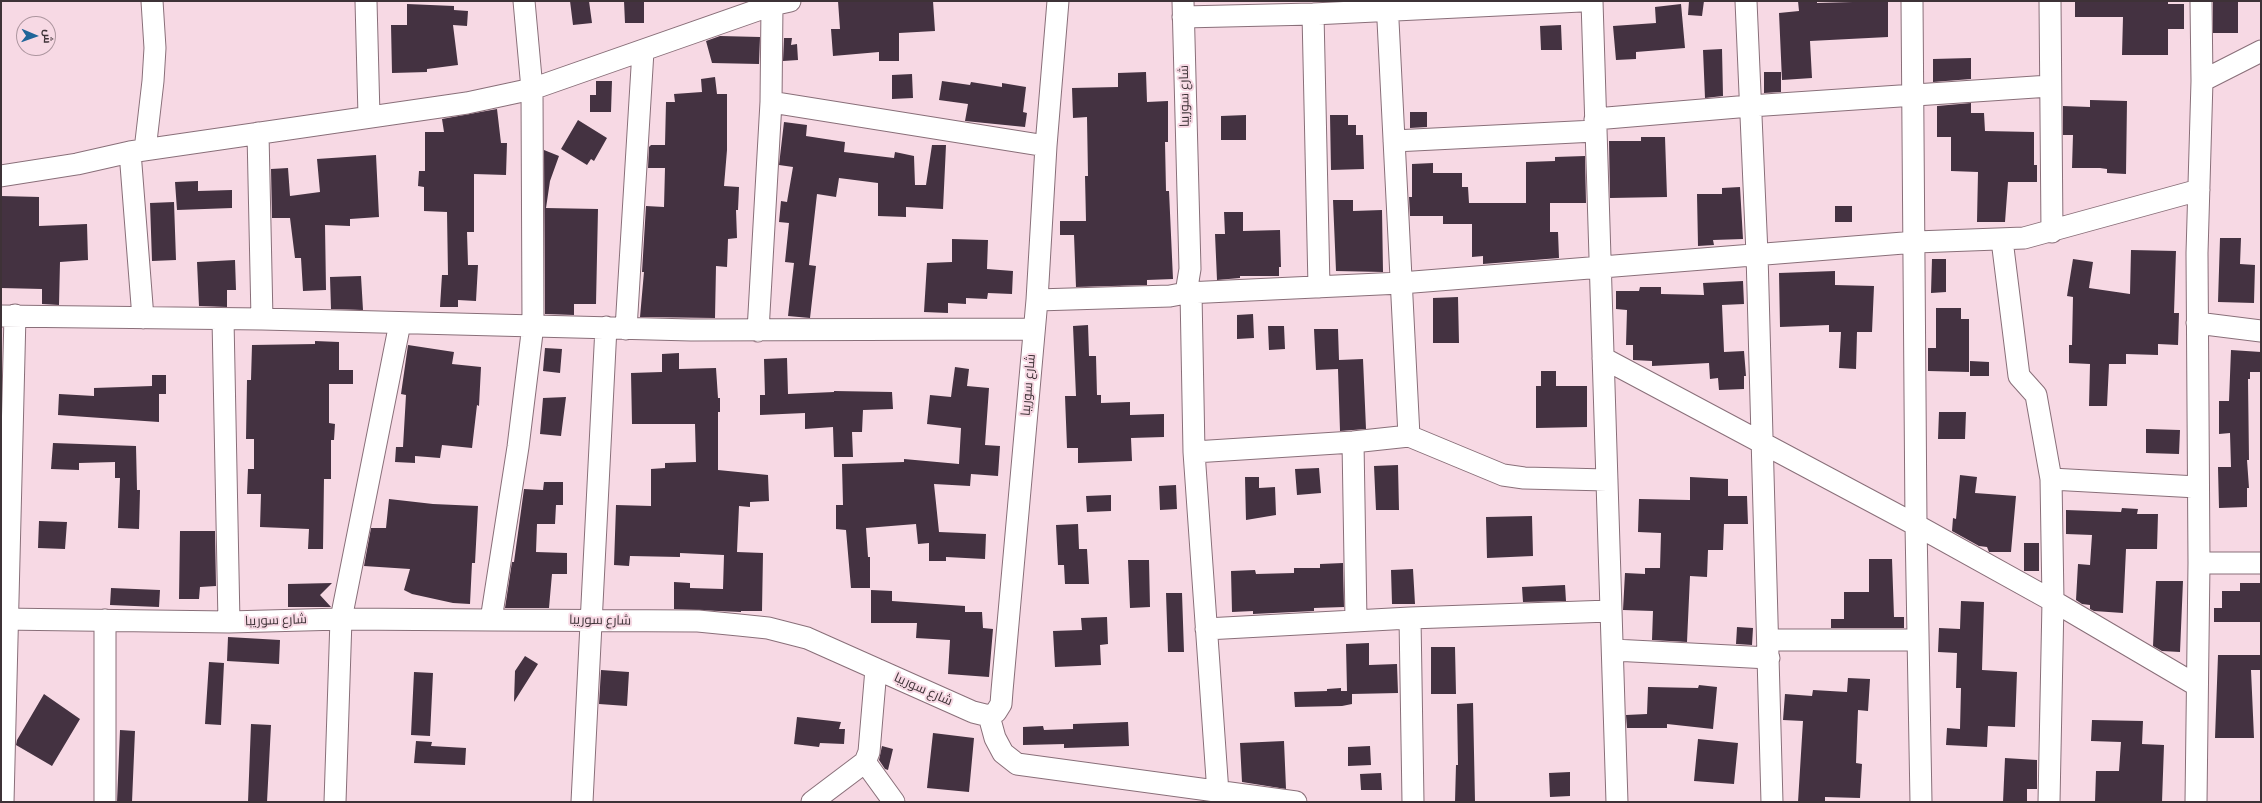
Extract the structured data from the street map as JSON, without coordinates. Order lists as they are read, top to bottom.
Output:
{
  "streets": {
    "street": ["شارع سوريبا"]
  },
  "north": "right"
}
